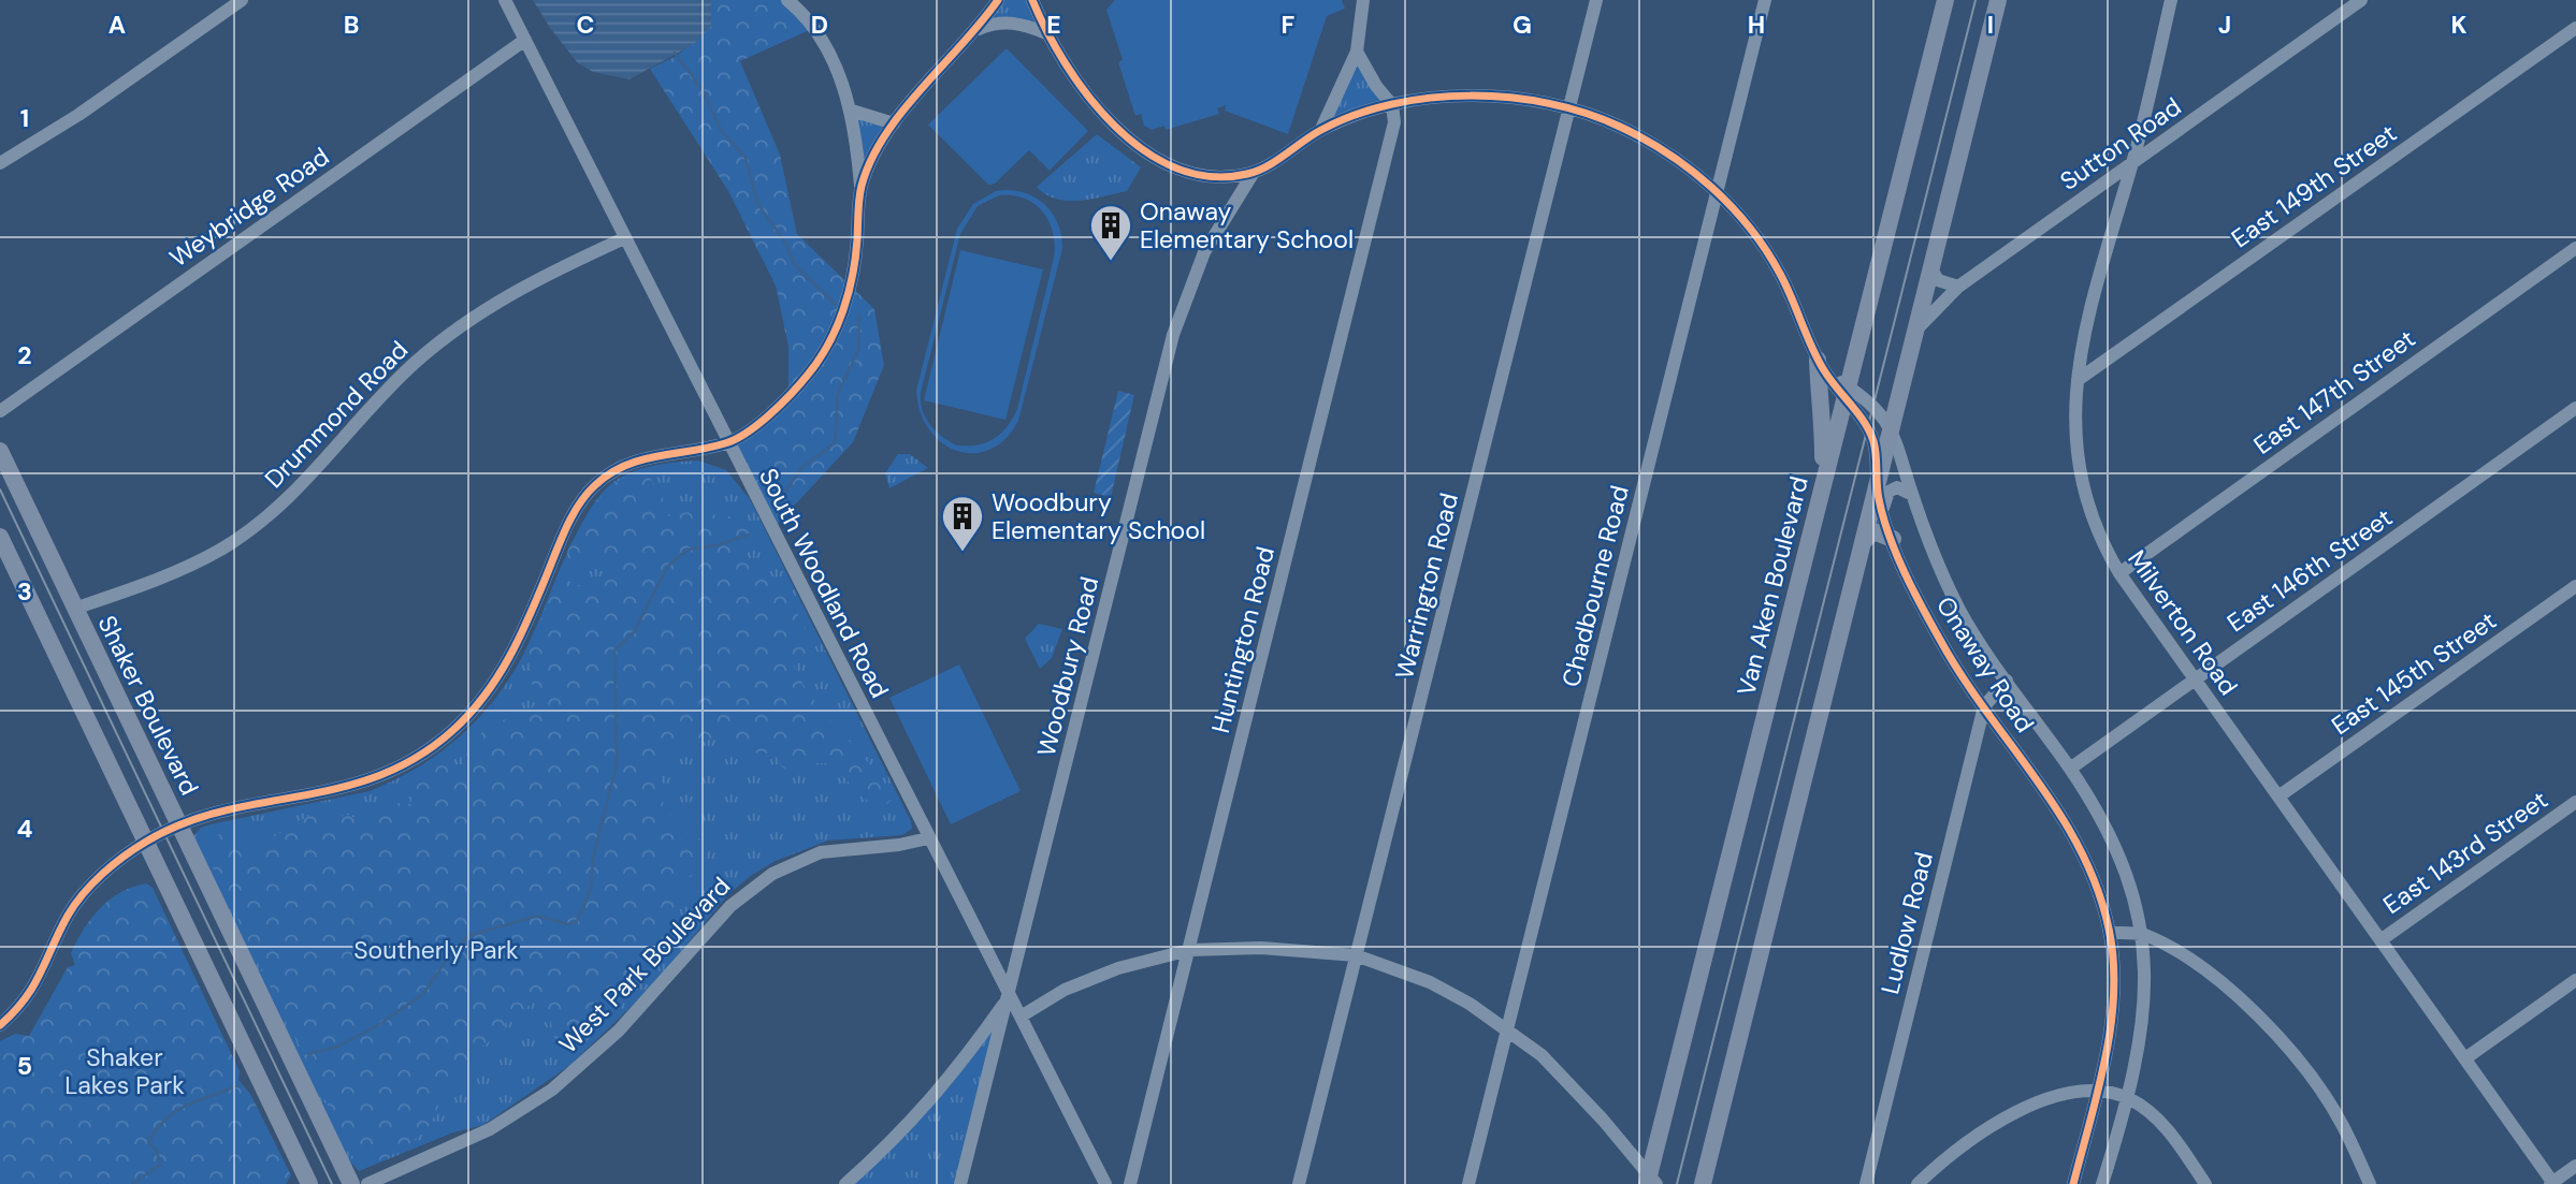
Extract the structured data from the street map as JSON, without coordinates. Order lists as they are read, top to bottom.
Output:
{
  "streets": {
    "main road": ["Van Aken Boulevard", "Shaker Boulevard"],
    "street": [
      "Sutton Road",
      "East 149th Street",
      "Weybridge Road",
      "East 147th Street",
      "Drummond Road",
      "East 146th Street",
      "South Woodland Road",
      "Warrington Road",
      "Chadbourne Road",
      "Milverton Road",
      "Huntington Road",
      "Onaway Road",
      "Woodbury Road",
      "East 145th Street",
      "East 143rd Street",
      "Ludlow Road",
      "West Park Boulevard"
    ]
  },
  "crossings": [
    ["Sutton Road", "Milverton Road"],
    ["East 149th Street", "Milverton Road"],
    ["Weybridge Road", "South Woodland Road"],
    ["East 147th Street", "Milverton Road"],
    ["Drummond Road", "South Woodland Road"],
    ["Drummond Road", "Shaker Boulevard"],
    ["East 146th Street", "Milverton Road"],
    ["East 146th Street", "Onaway Road"],
    ["South Woodland Road", "Woodbury Road"],
    ["South Woodland Road", "West Park Boulevard"],
    ["Van Aken Boulevard", "Onaway Road"],
    ["Milverton Road", "East 145th Street"],
    ["Milverton Road", "East 143rd Street"],
    ["Onaway Road", "Ludlow Road"]
  ],
  "parks": ["Southerly Park", "Shaker Lakes Park"],
  "places": {
    "building": ["Onaway Elementary School", "Woodbury Elementary School"]
  },
  "grid": {
    "columns": [
      "A",
      "B",
      "C",
      "D",
      "E",
      "F",
      "G",
      "H",
      "I",
      "J",
      "K"
    ],
    "rows": [
      "1",
      "2",
      "3",
      "4",
      "5"
    ]
  }
}
